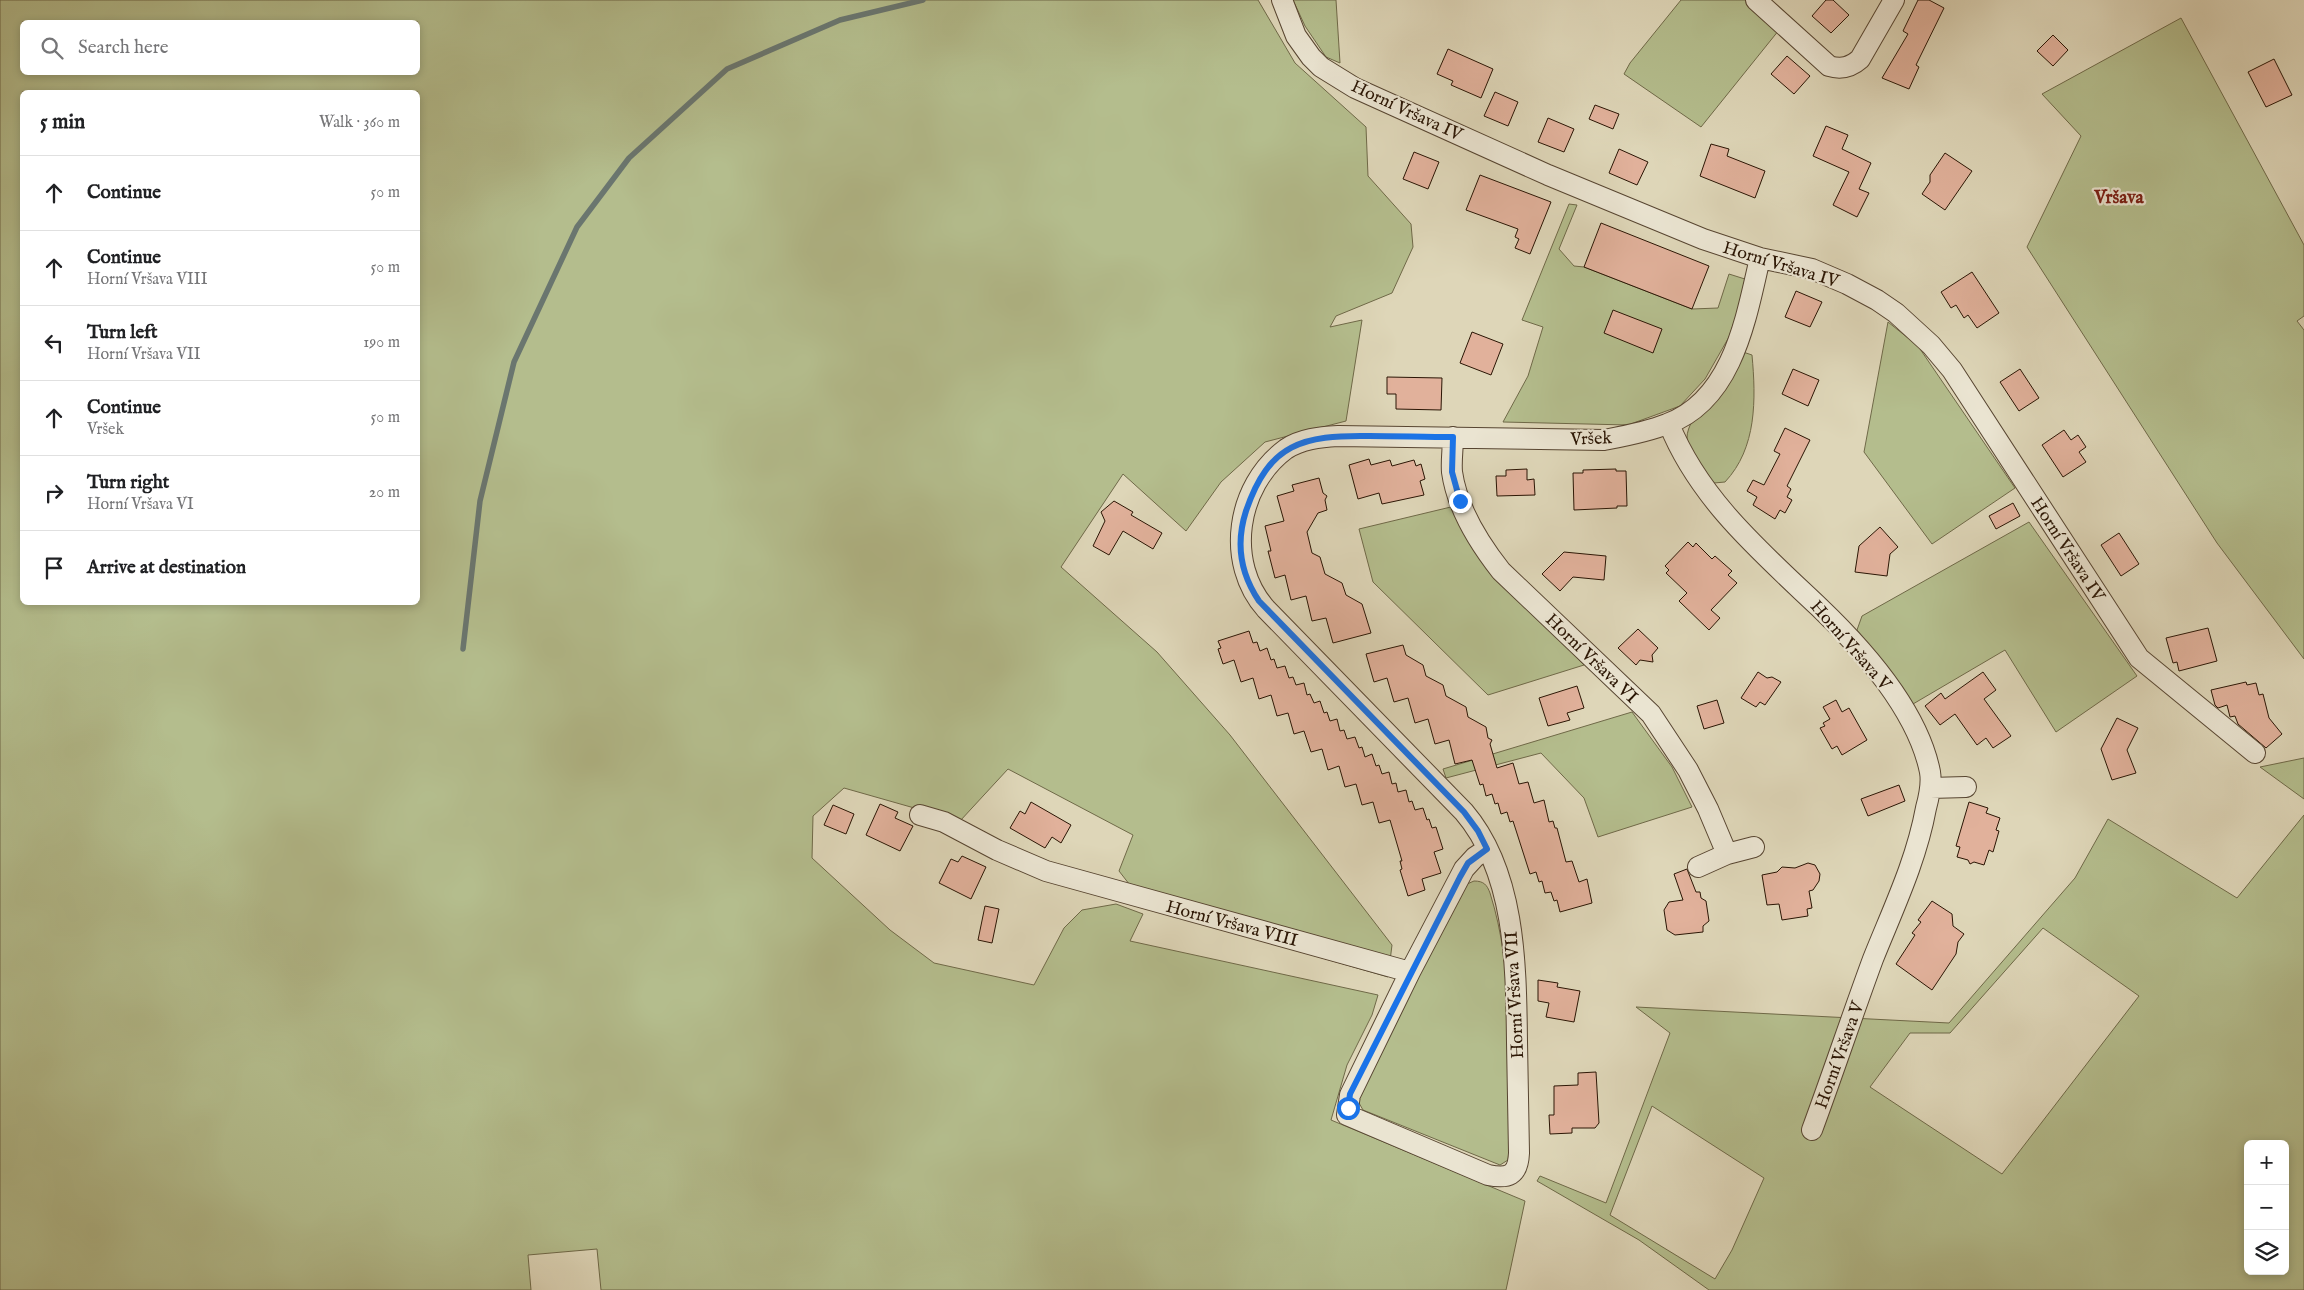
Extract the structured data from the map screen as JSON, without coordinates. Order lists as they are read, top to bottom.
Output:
{
  "streets": {
    "street": [
      "Horní Vršava IV",
      "Vršek",
      "Horní Vršava V",
      "Horní Vršava VI",
      "Horní Vršava VIII",
      "Horní Vršava VII"
    ]
  },
  "crossings": [
    ["Horní Vršava IV", "Vršek"],
    ["Vršek", "Horní Vršava V"],
    ["Vršek", "Horní Vršava VI"],
    ["Vršek", "Horní Vršava VII"],
    ["Horní Vršava VIII", "Horní Vršava VII"]
  ],
  "districts": ["Vršava"],
  "page": {
    "search": "Search here",
    "heading": ["5 min", "Walk · 360 m"],
    "list": [
      ["Continue", "50 m"],
      ["Continue", "Horní Vršava VIII", "50 m"],
      ["Turn left", "Horní Vršava VII", "190 m"],
      ["Continue", "Vršek", "50 m"],
      ["Turn right", "Horní Vršava VI", "20 m"],
      "Arrive at destination"
    ],
    "map_buttons": ["+", "−"]
  }
}
